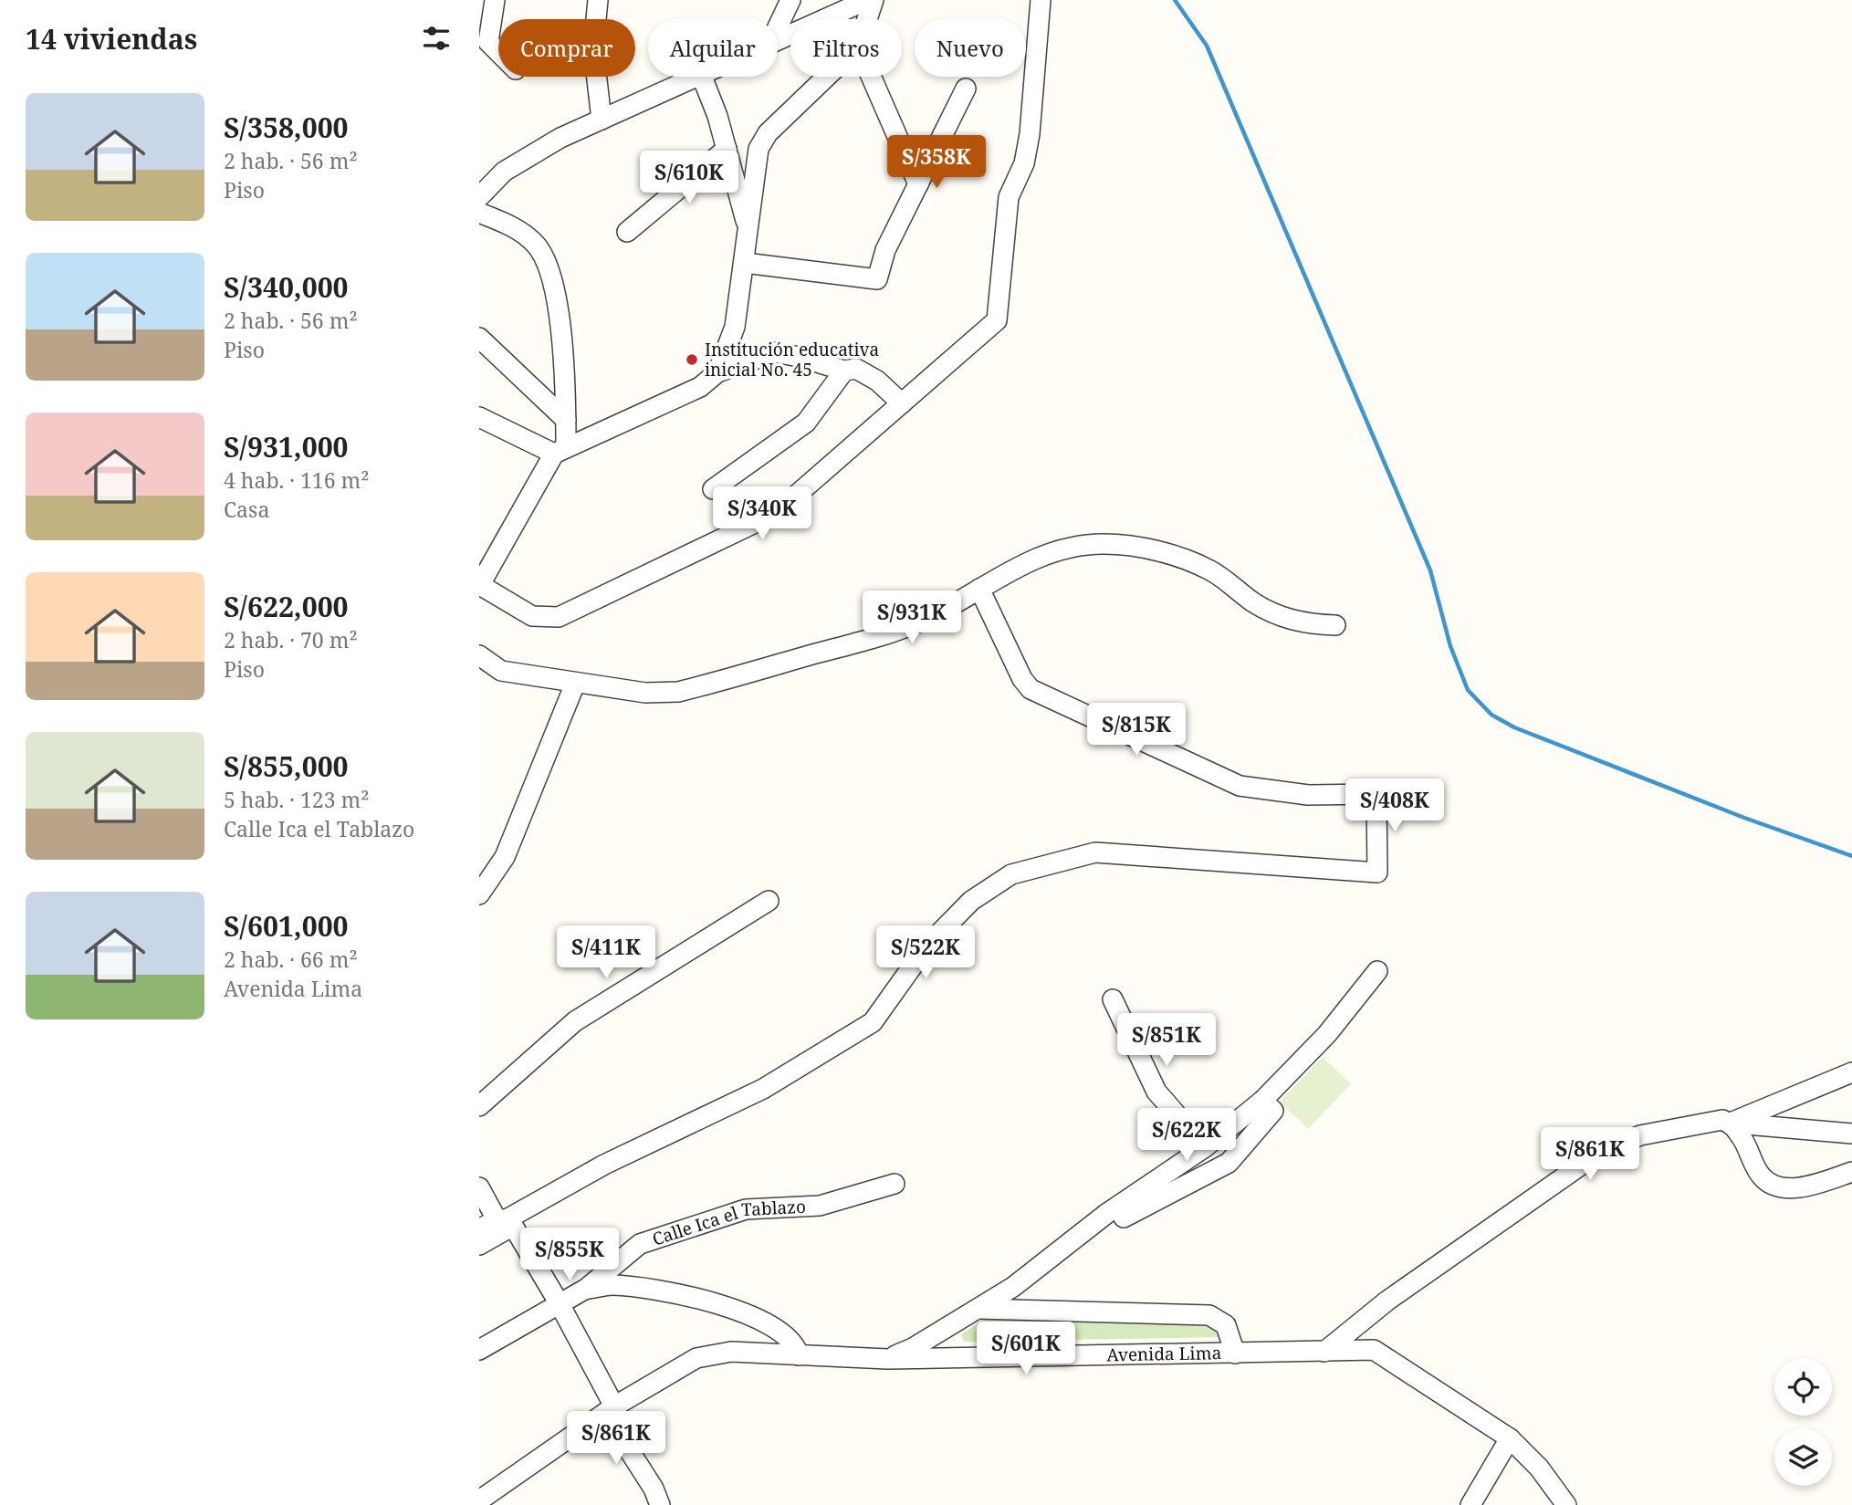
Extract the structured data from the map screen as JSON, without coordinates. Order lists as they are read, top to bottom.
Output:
{
  "streets": {
    "street": ["Calle Ica el Tablazo", "Avenida Lima"]
  },
  "places": ["Institución educativa inicial No. 45"],
  "page": {
    "heading": "14 viviendas",
    "chip": [
      "Comprar",
      "Alquilar",
      "Filtros",
      "Nuevo"
    ],
    "list": [
      {
        "name": "S/358,000",
        "note": "2 hab. · 56 m² · Piso"
      },
      {
        "name": "S/340,000",
        "note": "2 hab. · 56 m² · Piso"
      },
      {
        "name": "S/931,000",
        "note": "4 hab. · 116 m² · Casa"
      },
      {
        "name": "S/622,000",
        "note": "2 hab. · 70 m² · Piso"
      },
      {
        "name": "S/855,000",
        "note": "5 hab. · 123 m² · Calle Ica el Tablazo"
      },
      {
        "name": "S/601,000",
        "note": "2 hab. · 66 m² · Avenida Lima"
      }
    ],
    "price": [
      "S/358K",
      "S/610K",
      "S/340K",
      "S/931K",
      "S/815K",
      "S/408K",
      "S/411K",
      "S/522K",
      "S/851K",
      "S/622K",
      "S/861K",
      "S/855K",
      "S/601K",
      "S/861K"
    ]
  }
}
